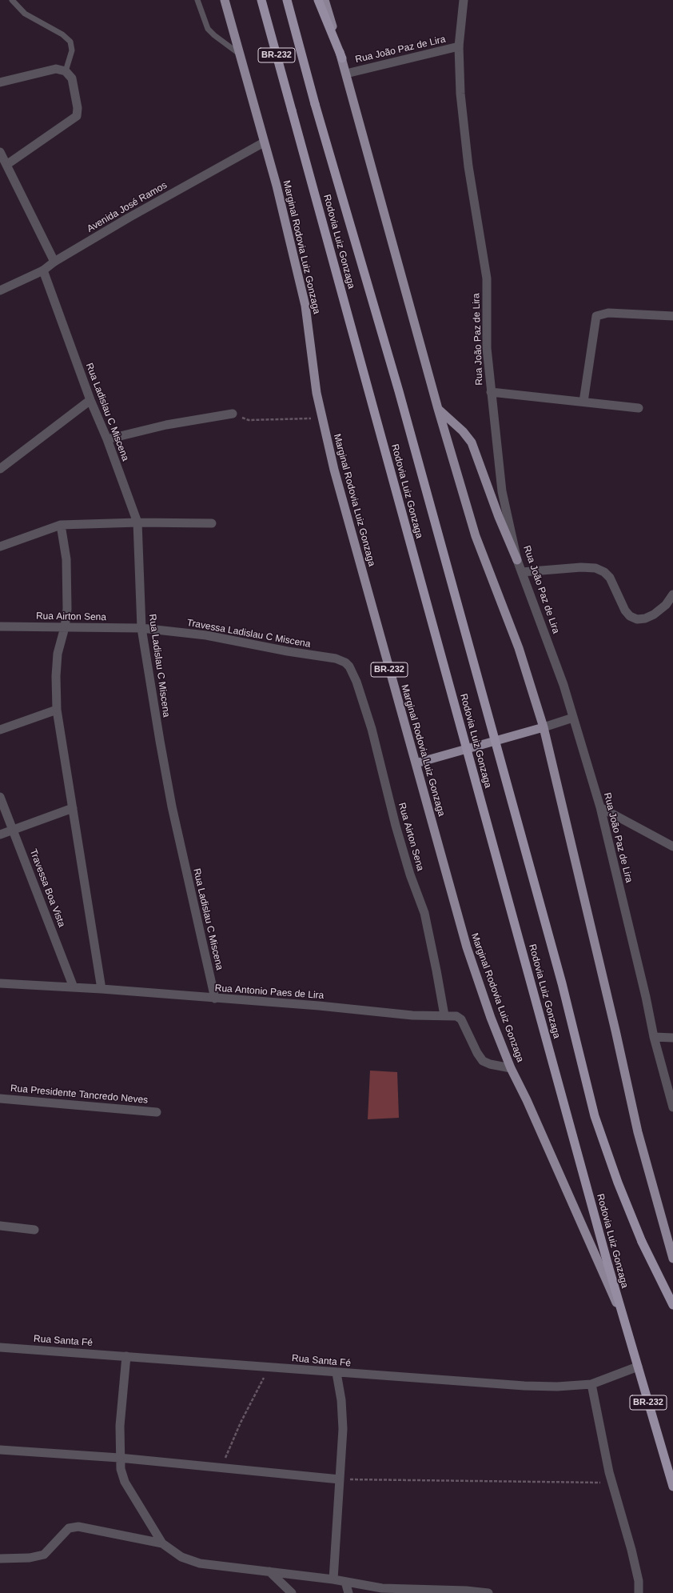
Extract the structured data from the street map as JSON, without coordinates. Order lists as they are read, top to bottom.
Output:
{
  "streets": {
    "highway": ["BR-232", "Rodovia Luiz Gonzaga"],
    "main road": ["Marginal Rodovia Luiz Gonzaga"],
    "street": [
      "Rua João Paz de Lira",
      "Avenida José Ramos",
      "Rua Ladislau C Miscena",
      "Rua Airton Sena",
      "Travessa Ladislau C Miscena",
      "Travessa Boa Vista",
      "Rua Antonio Paes de Lira",
      "Rua Presidente Tancredo Neves",
      "Rua Santa Fé"
    ]
  },
  "crossings": [
    ["Avenida José Ramos", "Marginal Rodovia Luiz Gonzaga"],
    ["Avenida José Ramos", "Rua Ladislau C Miscena"],
    ["Rodovia Luiz Gonzaga", "Marginal Rodovia Luiz Gonzaga"],
    ["Rodovia Luiz Gonzaga", "Rua Santa Fé"],
    ["Marginal Rodovia Luiz Gonzaga", "Rua Antonio Paes de Lira"],
    ["Rua Ladislau C Miscena", "Rua Airton Sena"],
    ["Rua Ladislau C Miscena", "Travessa Ladislau C Miscena"],
    ["Rua Ladislau C Miscena", "Rua Antonio Paes de Lira"],
    ["Rua Airton Sena", "Travessa Ladislau C Miscena"],
    ["Rua Airton Sena", "Rua Antonio Paes de Lira"],
    ["Travessa Boa Vista", "Rua Antonio Paes de Lira"]
  ]
}
